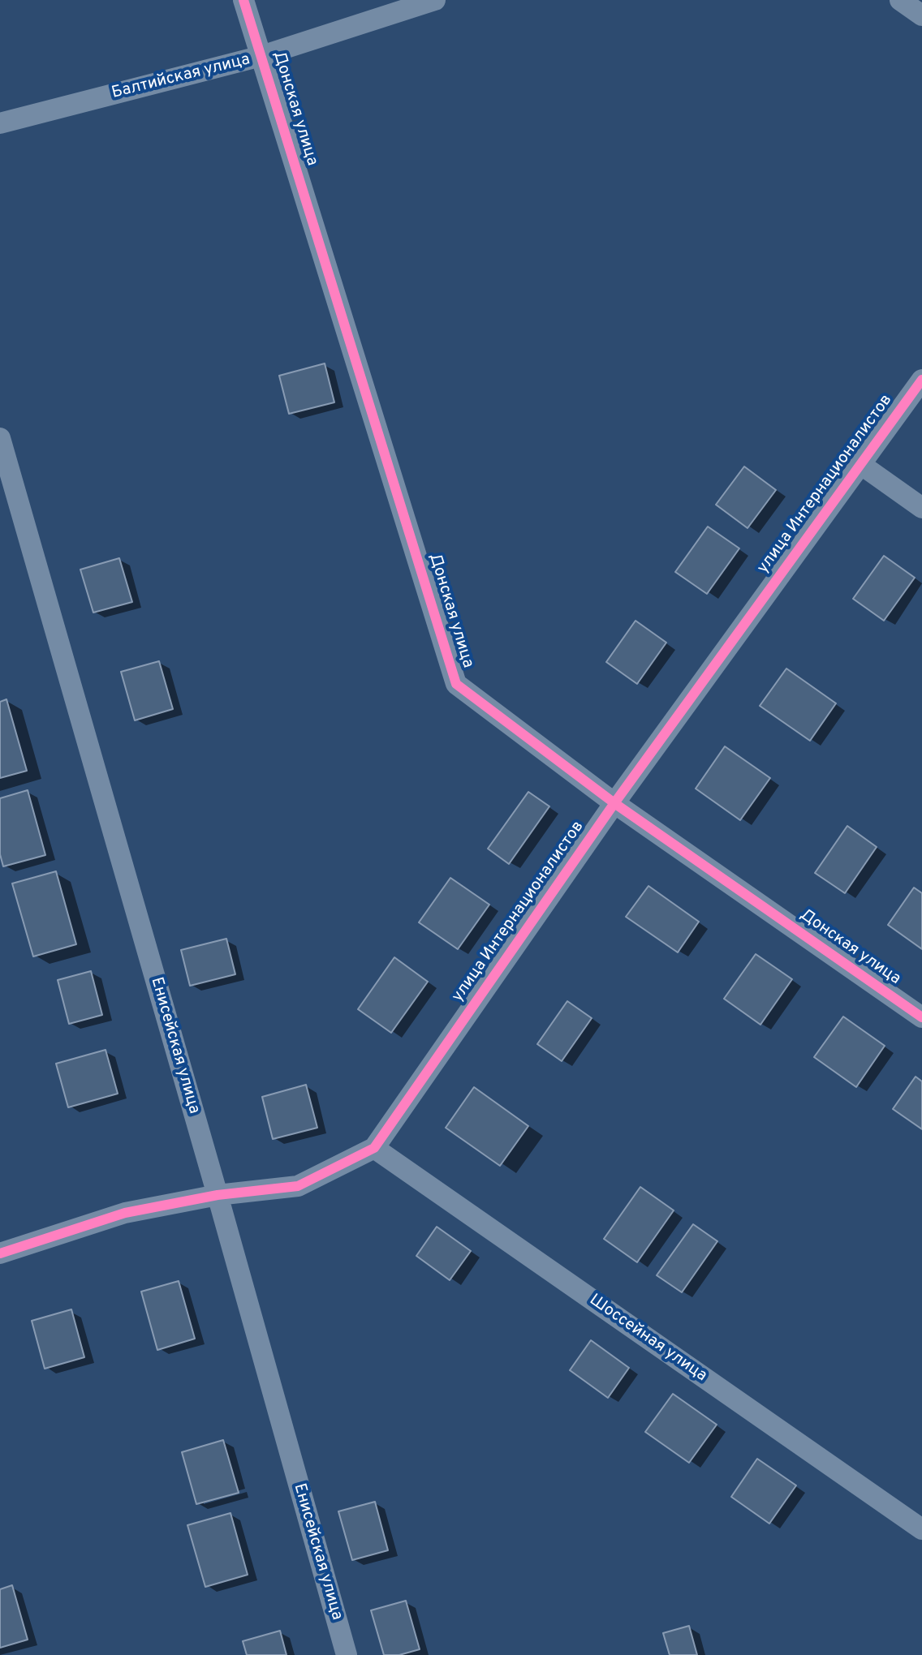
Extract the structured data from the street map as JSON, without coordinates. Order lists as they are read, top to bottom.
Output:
{
  "streets": {
    "street": [
      "Балтийская улица",
      "Донская улица",
      "улица Интернационалистов",
      "Енисейская улица",
      "Шоссейная улица"
    ]
  },
  "crossings": [
    ["Балтийская улица", "Донская улица"],
    ["Донская улица", "улица Интернационалистов"],
    ["улица Интернационалистов", "Енисейская улица"],
    ["улица Интернационалистов", "Шоссейная улица"]
  ]
}
